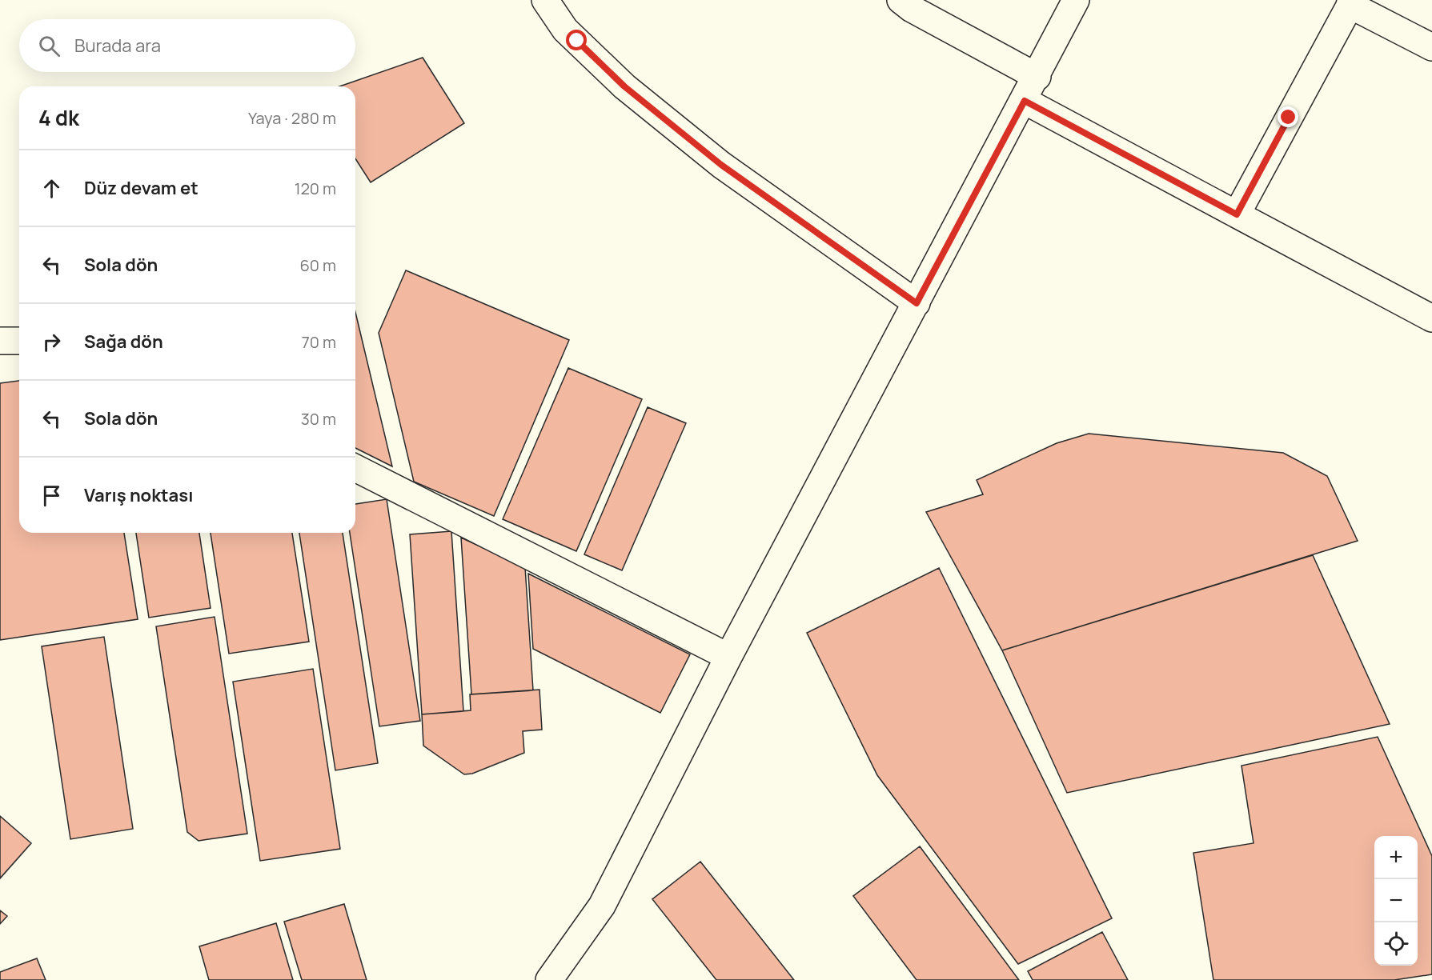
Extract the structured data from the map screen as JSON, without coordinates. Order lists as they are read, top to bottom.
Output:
{
  "page": {
    "search": "Burada ara",
    "heading": ["4 dk", "Yaya · 280 m"],
    "list": [
      ["Düz devam et", "120 m"],
      ["Sola dön", "60 m"],
      ["Sağa dön", "70 m"],
      ["Sola dön", "30 m"],
      "Varış noktası"
    ],
    "map_buttons": ["+", "−"]
  }
}
